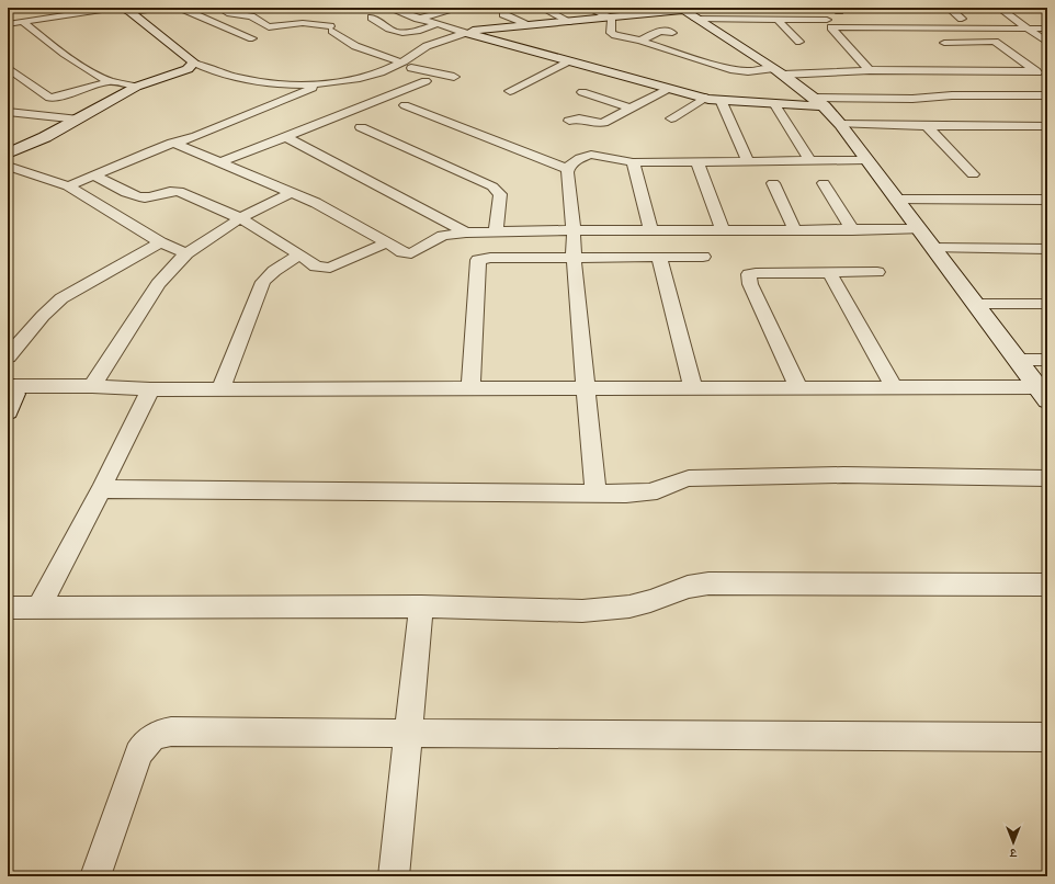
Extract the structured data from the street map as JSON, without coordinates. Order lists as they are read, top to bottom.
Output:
{
  "north": "bottom"
}
